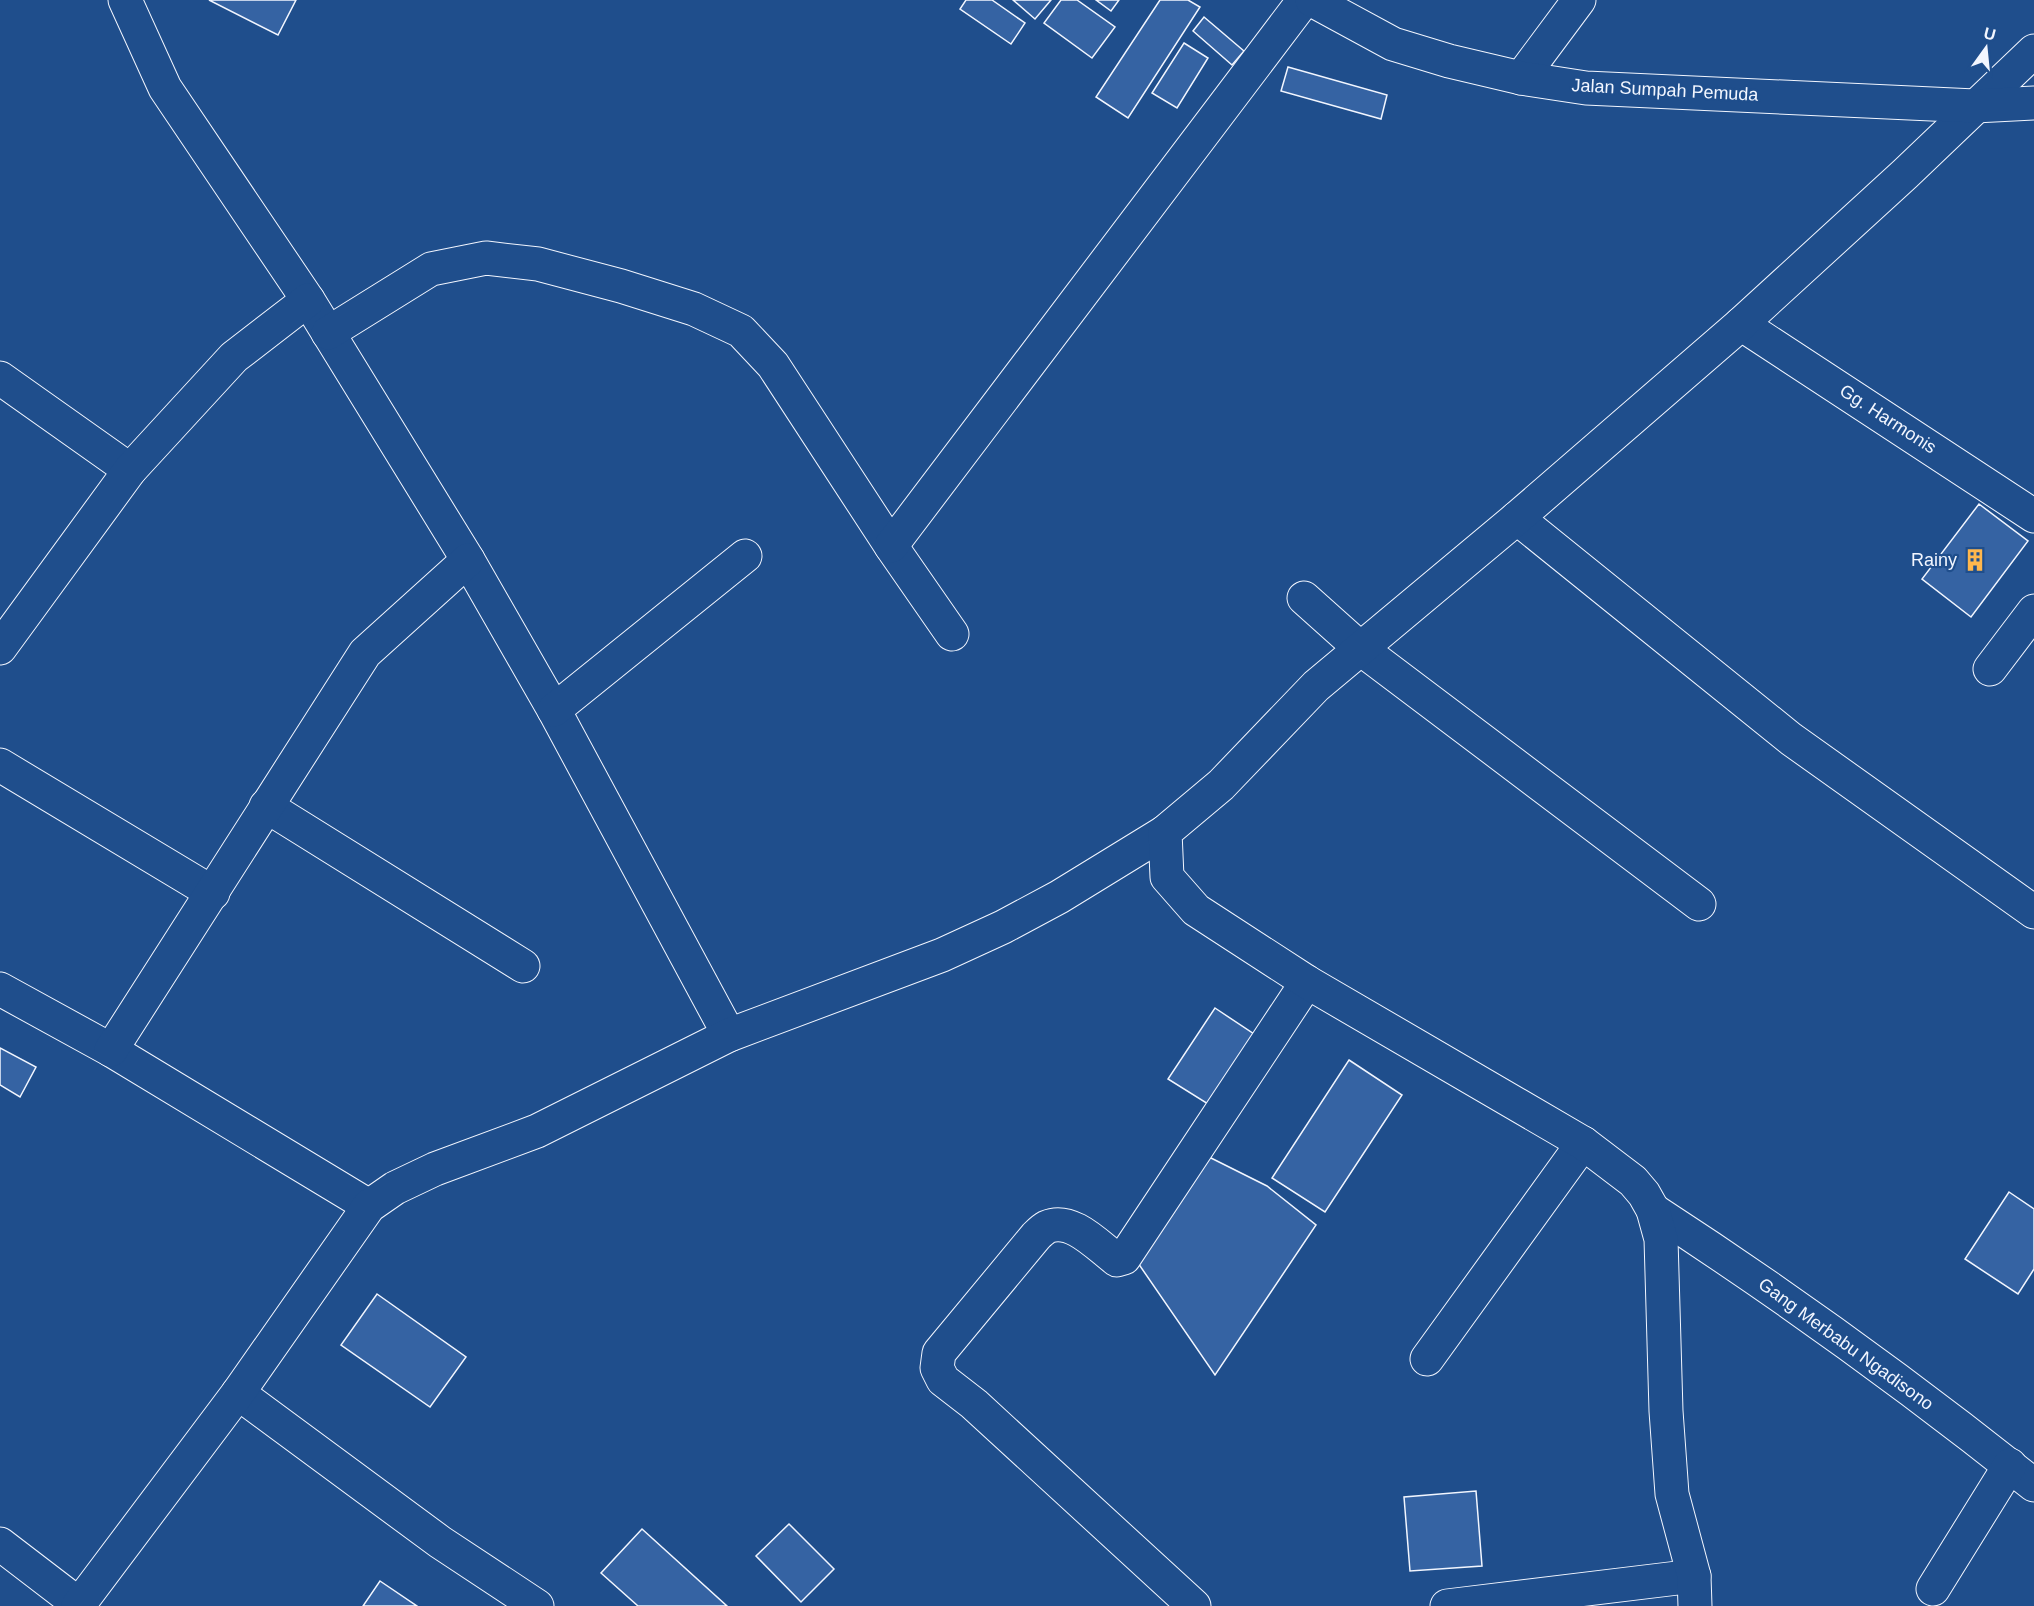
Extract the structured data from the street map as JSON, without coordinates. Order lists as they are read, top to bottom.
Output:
{
  "streets": {
    "main road": ["Jalan Sumpah Pemuda", "Gg. Harmonis", "Gang Merbabu Ngadisono"]
  },
  "places": {
    "building": ["Rainy"]
  },
  "north": "top"
}
